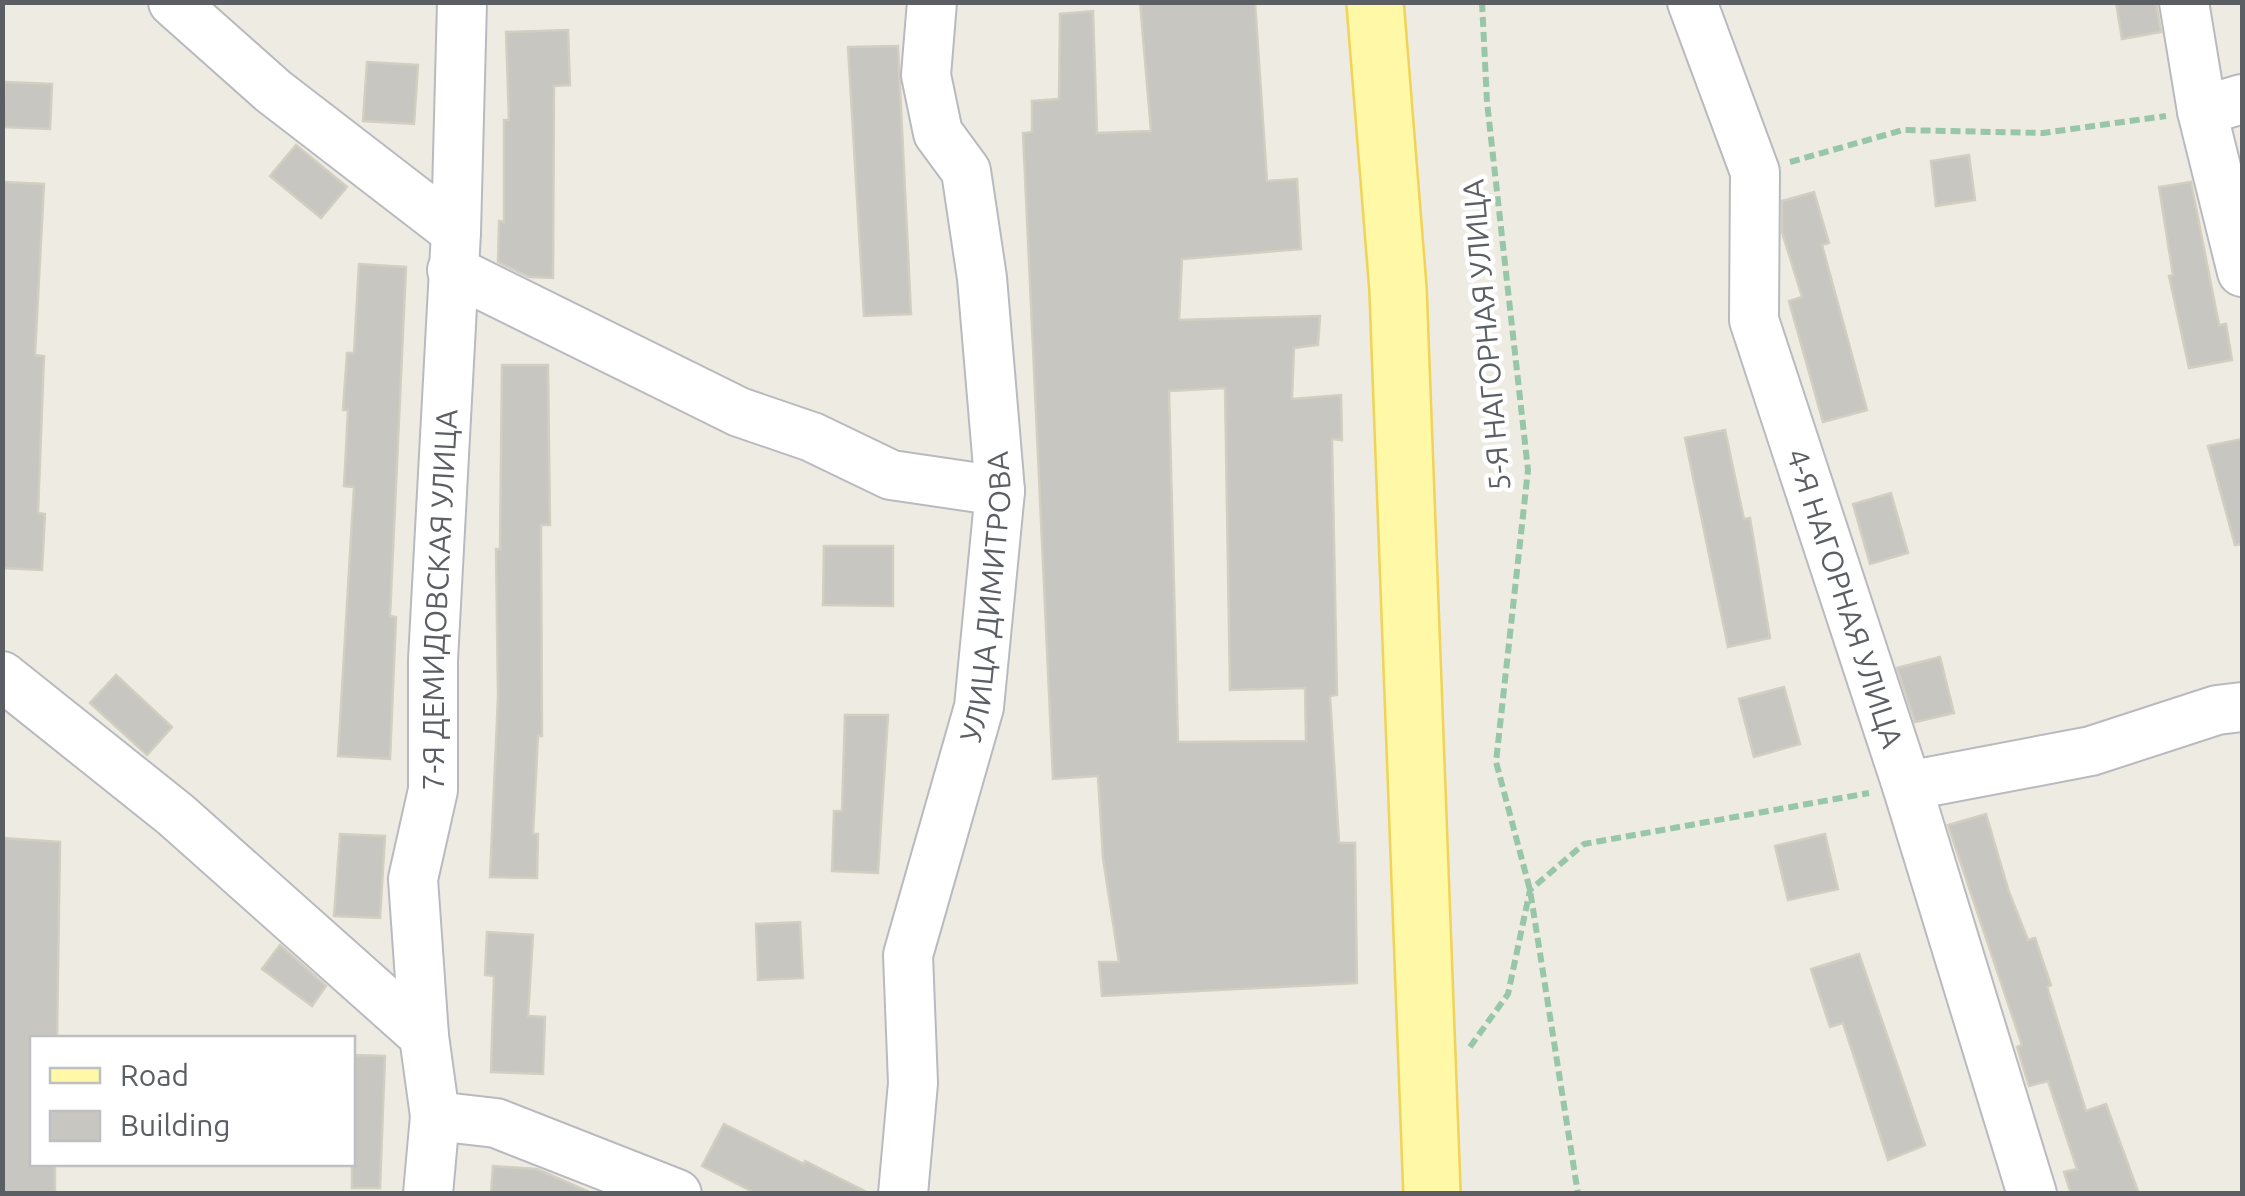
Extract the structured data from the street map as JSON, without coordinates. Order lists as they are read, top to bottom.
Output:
{
  "streets": {
    "street": ["УЛИЦА ДИМИТРОВА", "7-Я ДЕМИДОВСКАЯ УЛИЦА", "4-Я НАГОРНАЯ УЛИЦА"],
    "path": ["5-Я НАГОРНАЯ УЛИЦА"]
  },
  "legend": ["Road", "Building"]
}
